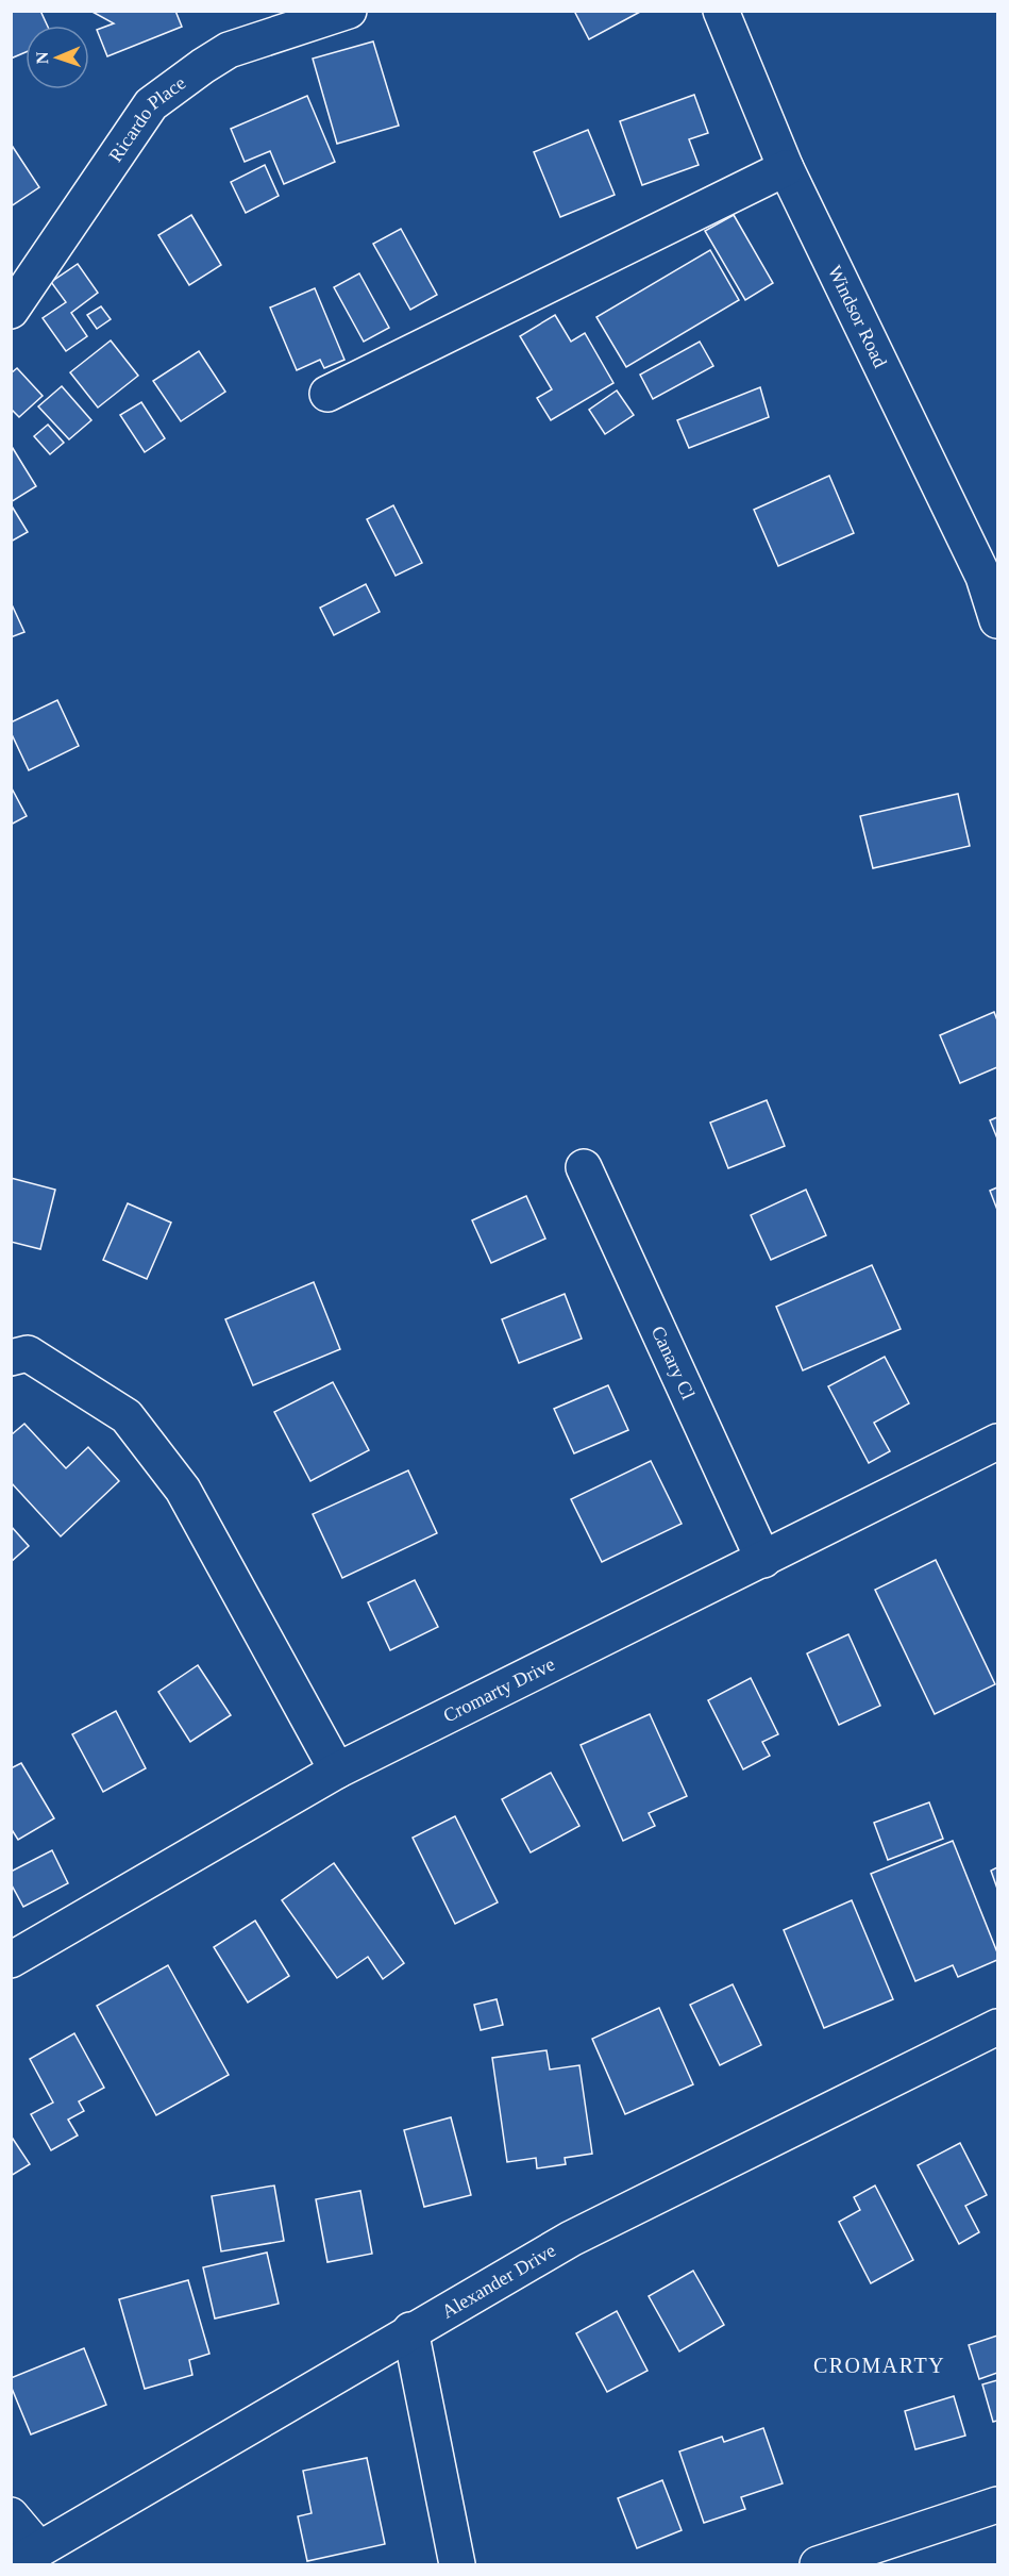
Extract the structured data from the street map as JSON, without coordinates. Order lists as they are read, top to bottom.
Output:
{
  "streets": {
    "street": [
      "Ricardo Place",
      "Windsor Road",
      "Canary Cl",
      "Cromarty Drive",
      "Alexander Drive"
    ]
  },
  "crossings": [
    ["Canary Cl", "Cromarty Drive"]
  ],
  "districts": ["CROMARTY"],
  "north": "left"
}
